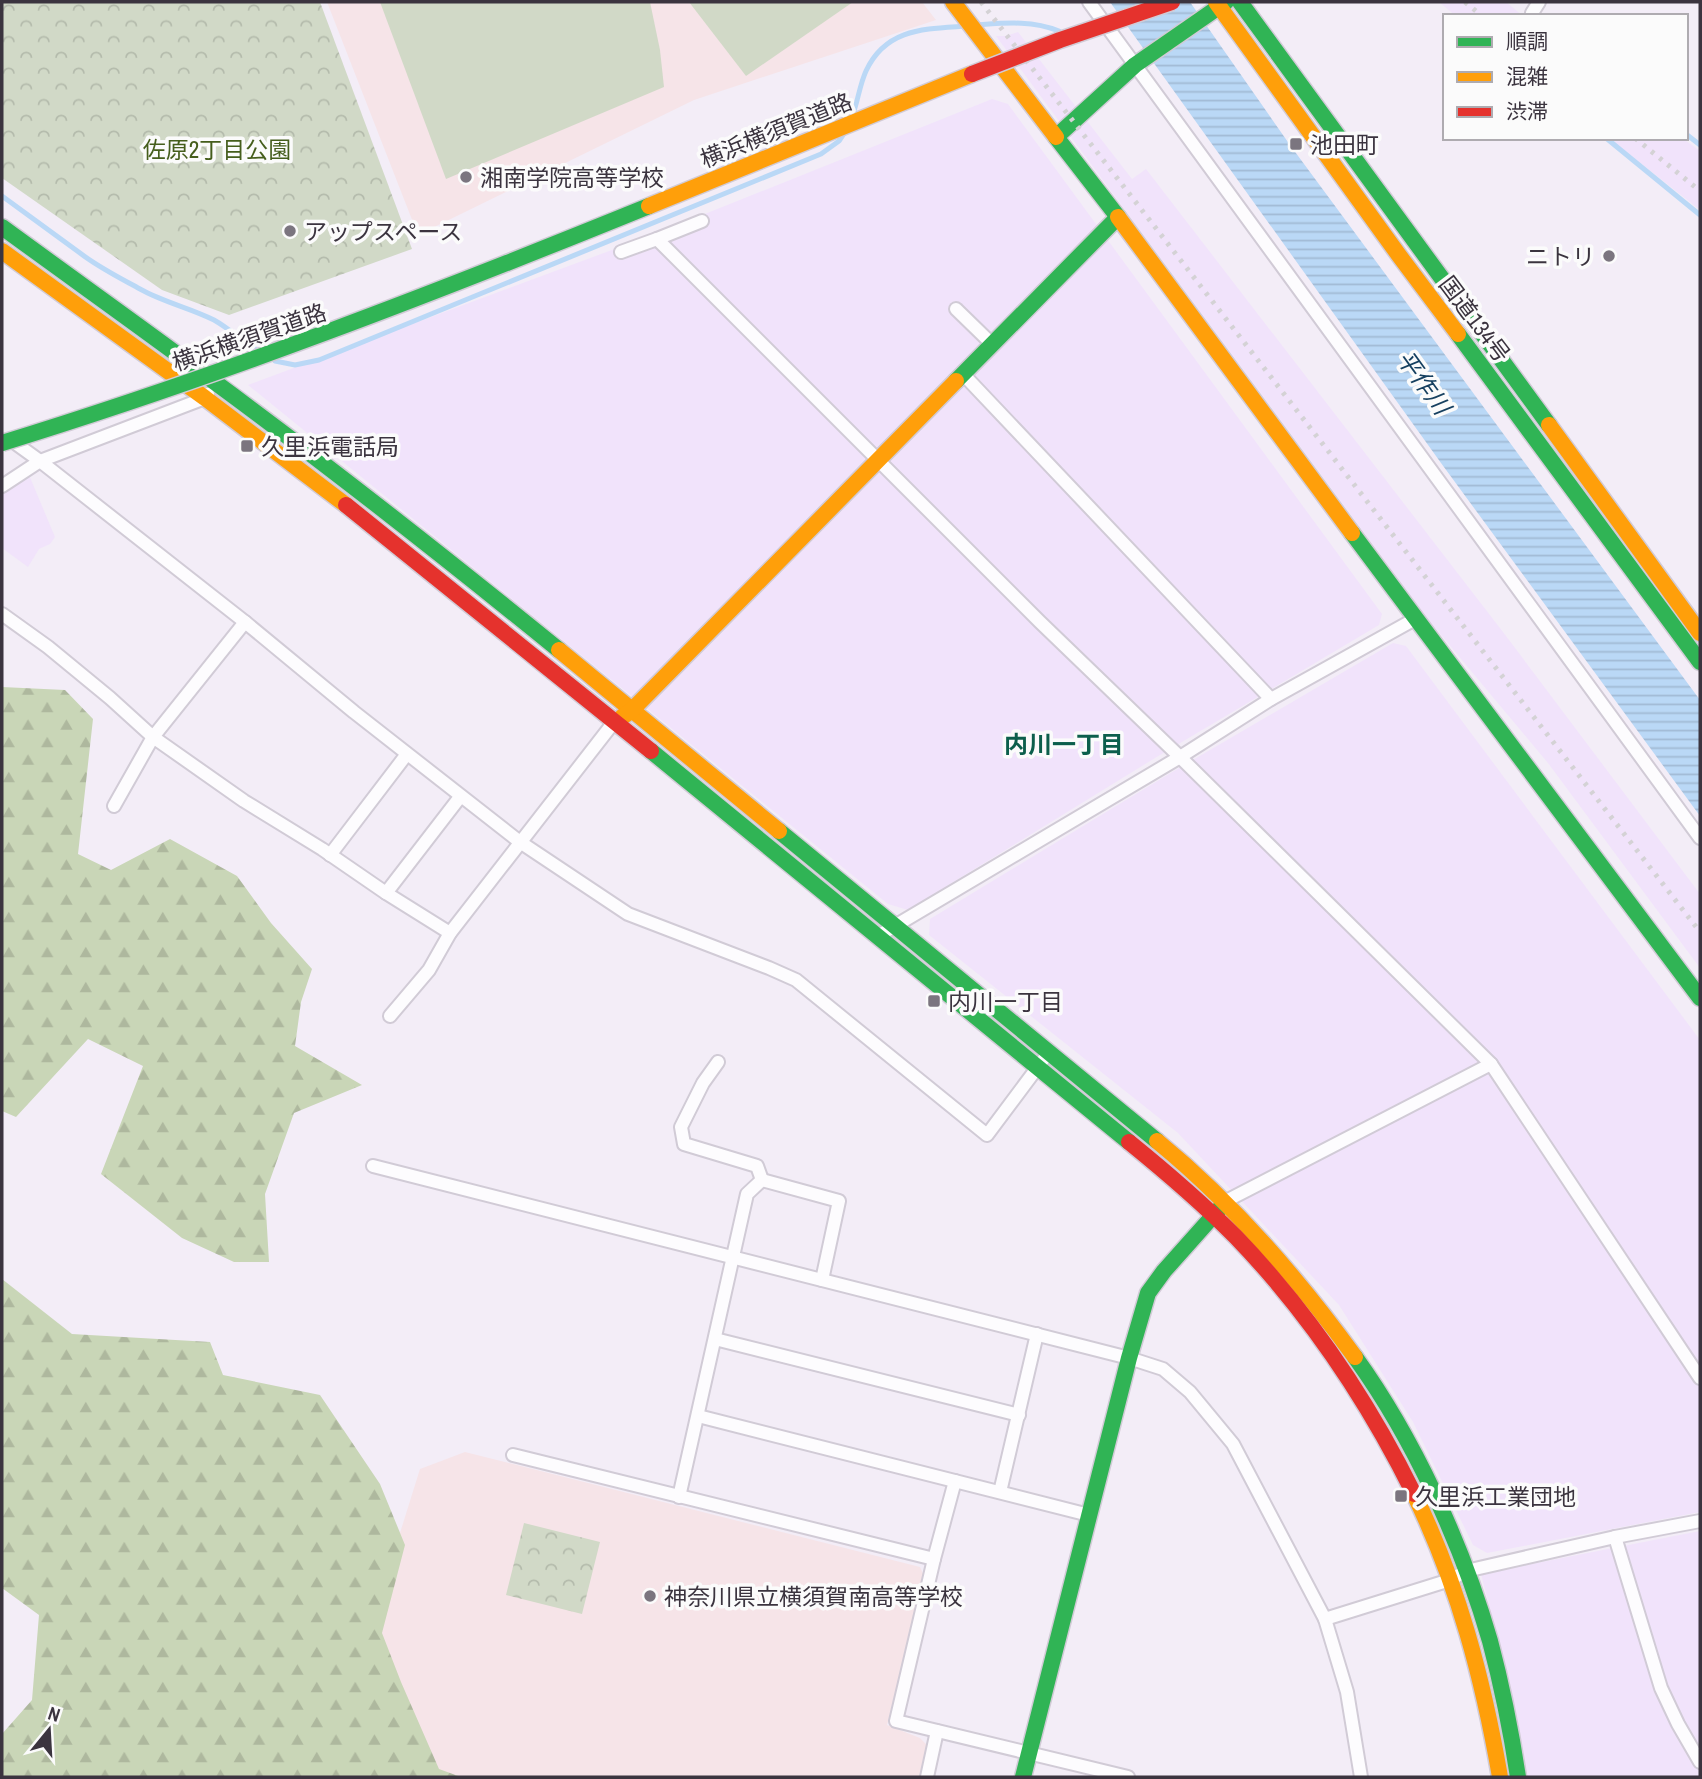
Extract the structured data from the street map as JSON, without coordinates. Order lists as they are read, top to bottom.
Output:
{
  "streets": {
    "main road": ["横浜横須賀道路", "国道134号"]
  },
  "districts": ["内川一丁目"],
  "water": ["平作川"],
  "parks": ["佐原2丁目公園"],
  "places": {
    "transit": [
      "池田町",
      "久里浜電話局",
      "内川一丁目",
      "久里浜工業団地"
    ],
    "other": [
      "湘南学院高等学校",
      "アップスペース",
      "ニトリ",
      "神奈川県立横須賀南高等学校"
    ]
  },
  "legend": ["順調", "混雑", "渋滞"],
  "north": "top"
}
